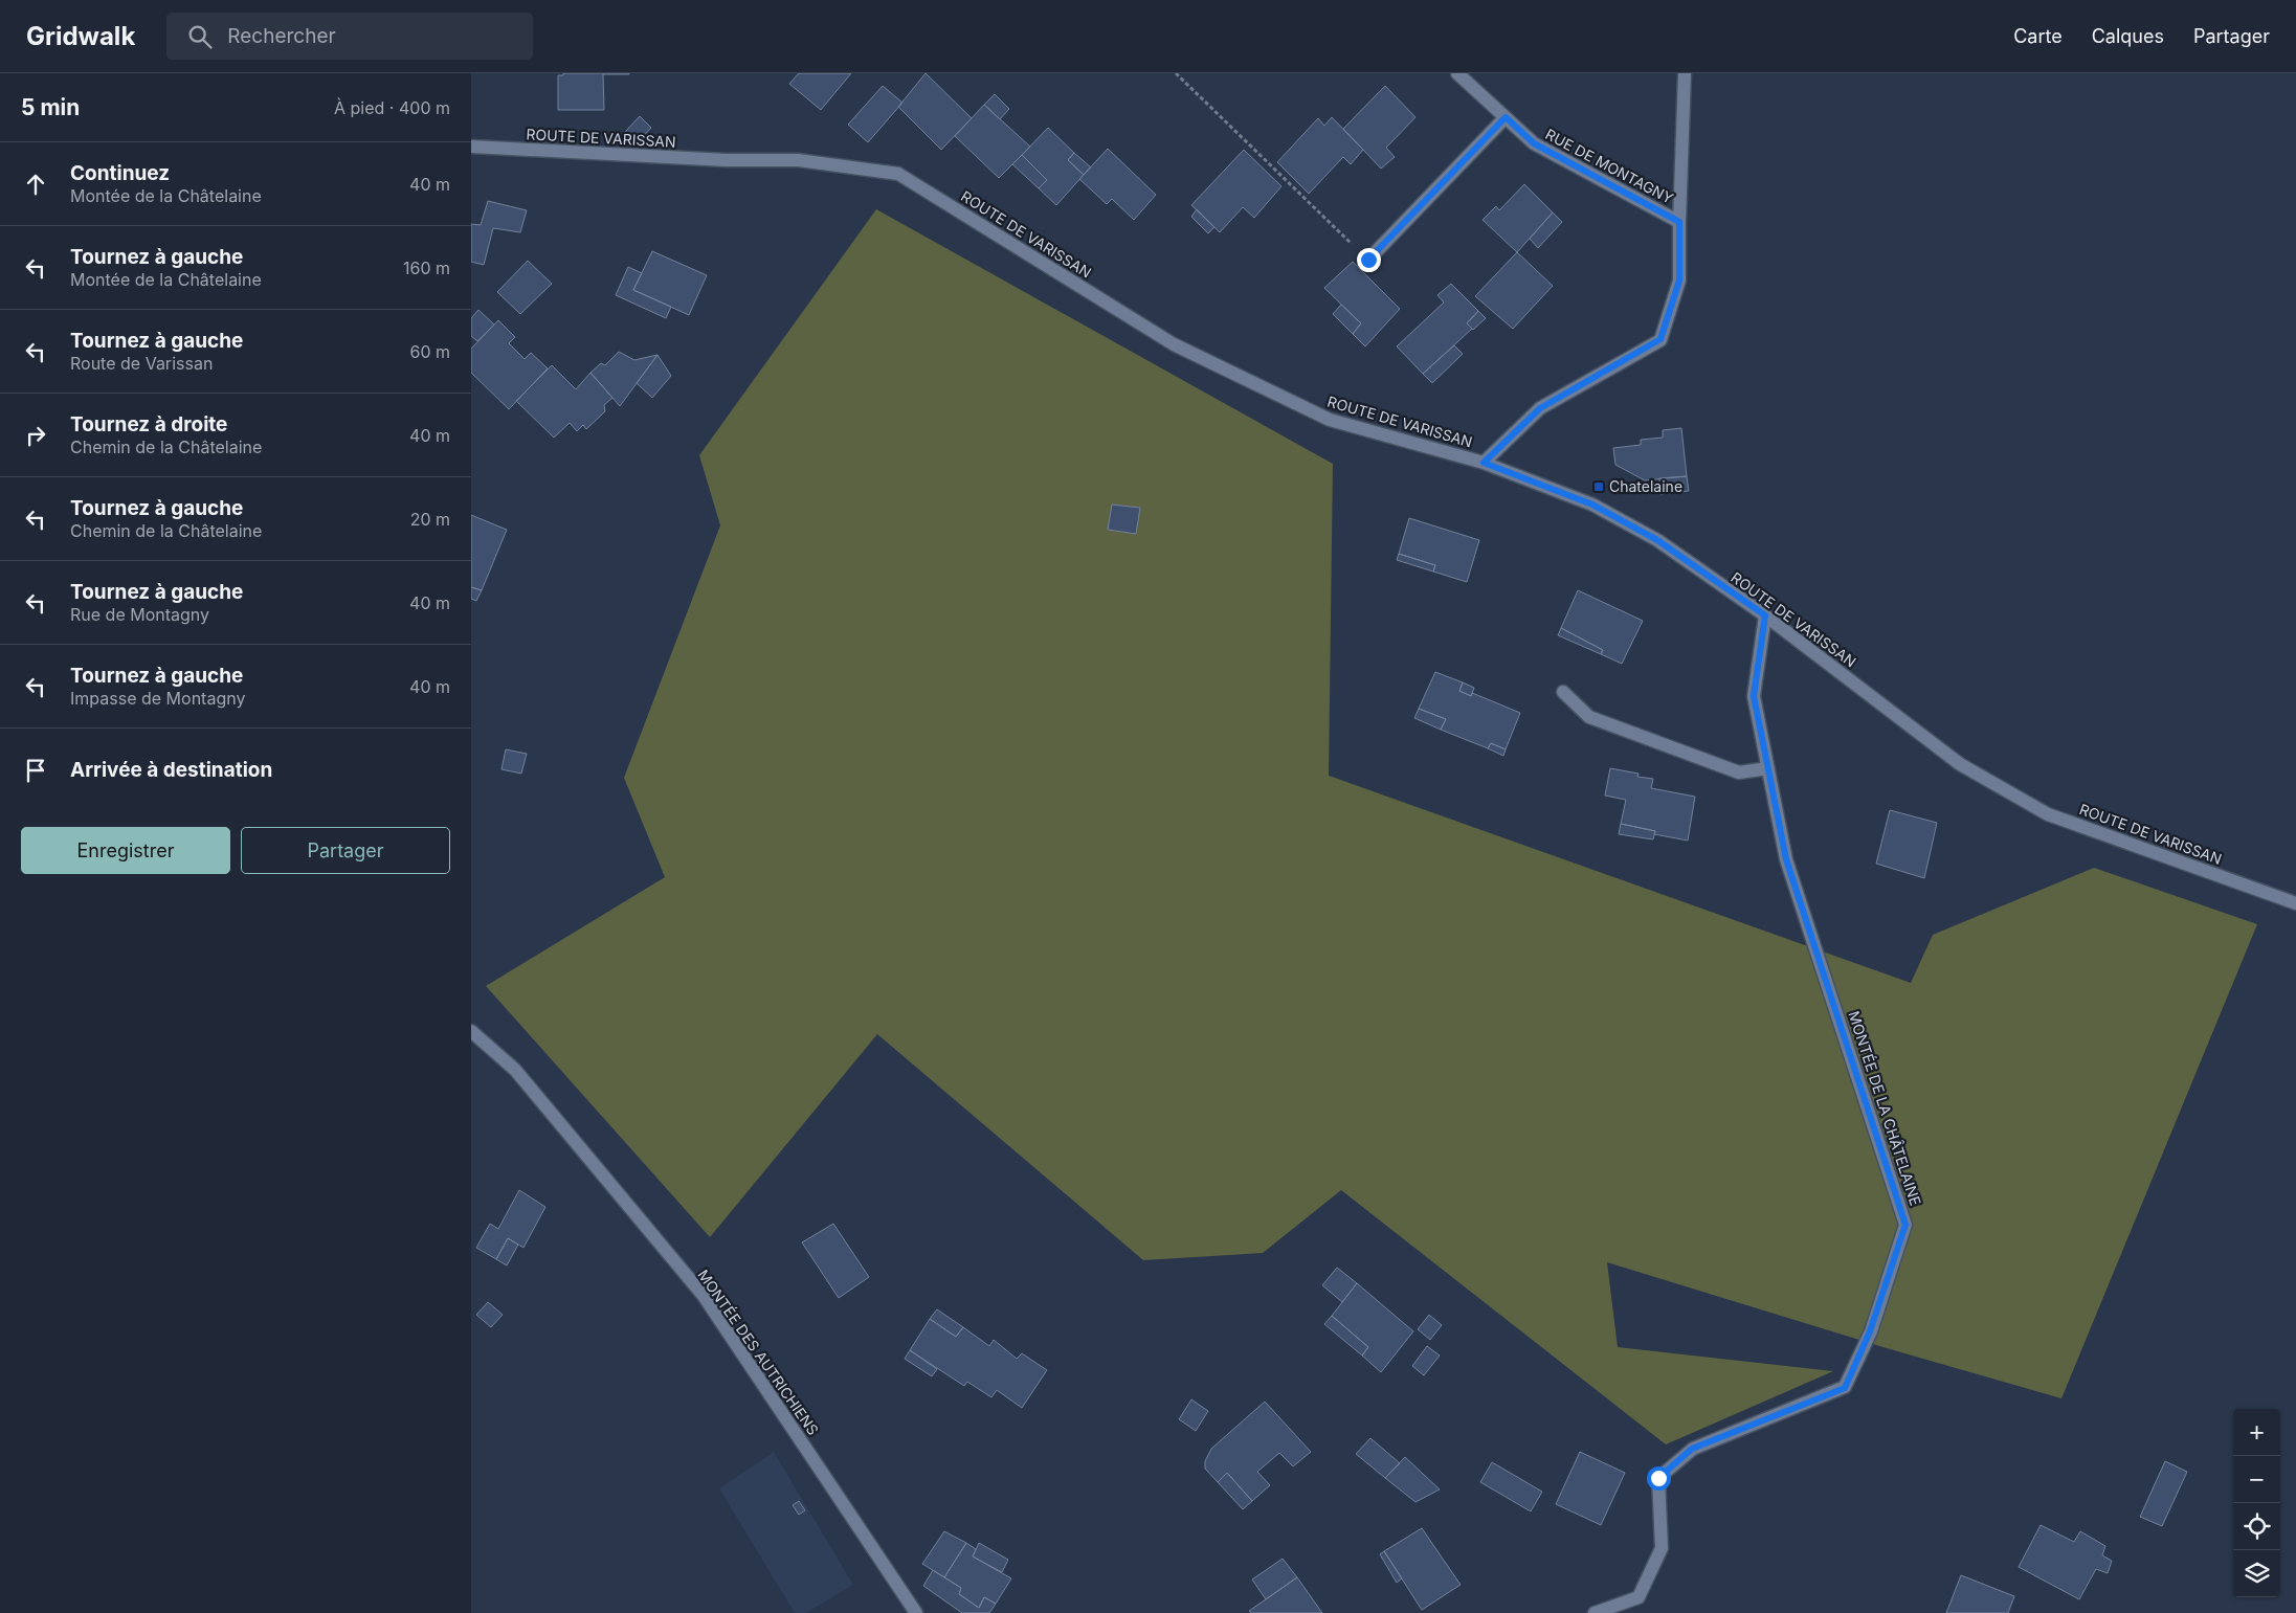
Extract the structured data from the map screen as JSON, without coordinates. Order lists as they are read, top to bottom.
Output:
{
  "streets": {
    "street": [
      "ROUTE DE VARISSAN",
      "RUE DE MONTAGNY",
      "MONTÉE DE LA CHÂTELAINE",
      "MONTÉE DES AUTRICHIENS"
    ]
  },
  "crossings": [
    ["ROUTE DE VARISSAN", "MONTÉE DE LA CHÂTELAINE"]
  ],
  "places": {
    "transit": ["Chatelaine"]
  },
  "page": {
    "header": "Gridwalk",
    "search": "Rechercher",
    "nav": ["Carte", "Calques", "Partager"],
    "heading": ["5 min", "À pied · 400 m"],
    "list": [
      ["Continuez", "Montée de la Châtelaine", "40 m"],
      ["Tournez à gauche", "Montée de la Châtelaine", "160 m"],
      ["Tournez à gauche", "Route de Varissan", "60 m"],
      ["Tournez à droite", "Chemin de la Châtelaine", "40 m"],
      ["Tournez à gauche", "Chemin de la Châtelaine", "20 m"],
      ["Tournez à gauche", "Rue de Montagny", "40 m"],
      ["Tournez à gauche", "Impasse de Montagny", "40 m"],
      "Arrivée à destination"
    ],
    "buttons": ["Enregistrer", "Partager"],
    "map_buttons": ["+", "−"]
  }
}
